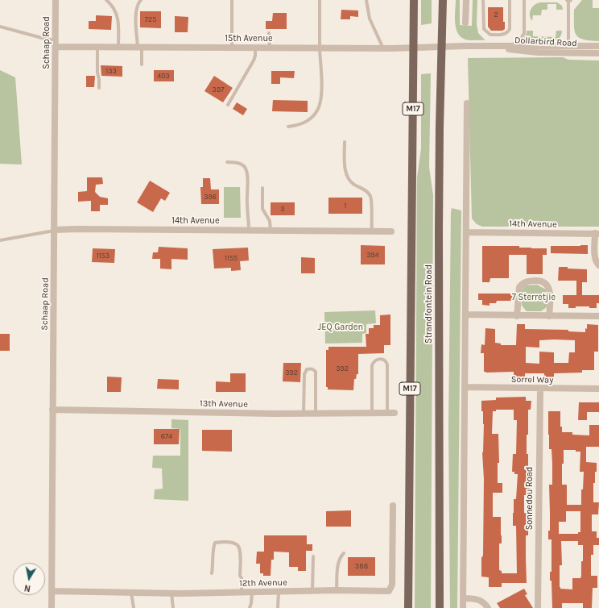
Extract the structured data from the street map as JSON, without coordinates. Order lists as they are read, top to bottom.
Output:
{
  "streets": {
    "main road": ["M17", "Strandfontein Road"],
    "street": [
      "15th Avenue",
      "Dollarbird Road",
      "Schaap Road",
      "14th Avenue",
      "Sorrel Way",
      "13th Avenue",
      "Sonnedou Road",
      "12th Avenue"
    ]
  },
  "crossings": [
    ["15th Avenue", "Dollarbird Road"],
    ["15th Avenue", "Schaap Road"],
    ["15th Avenue", "Strandfontein Road"],
    ["Dollarbird Road", "Strandfontein Road"],
    ["Schaap Road", "14th Avenue"],
    ["Schaap Road", "13th Avenue"],
    ["Schaap Road", "12th Avenue"],
    ["Sorrel Way", "Sonnedou Road"]
  ],
  "parks": ["7 Sterretjie", "JEQ Garden"],
  "house_numbers": [
    "2",
    "725",
    "133",
    "403",
    "397",
    "396",
    "1",
    "3",
    "394",
    "1153",
    "1155",
    "392",
    "392",
    "674",
    "388"
  ],
  "north": "bottom"
}
